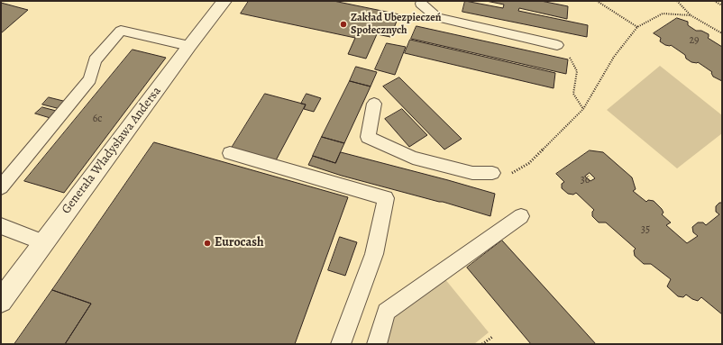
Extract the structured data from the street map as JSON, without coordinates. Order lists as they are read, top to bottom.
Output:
{
  "streets": {
    "street": ["Generała Władysława Andersa"]
  },
  "places": ["Zakład Ubezpieczeń Społecznych", "Eurocash"],
  "house_numbers": [
    "29",
    "6c",
    "36",
    "35"
  ]
}
